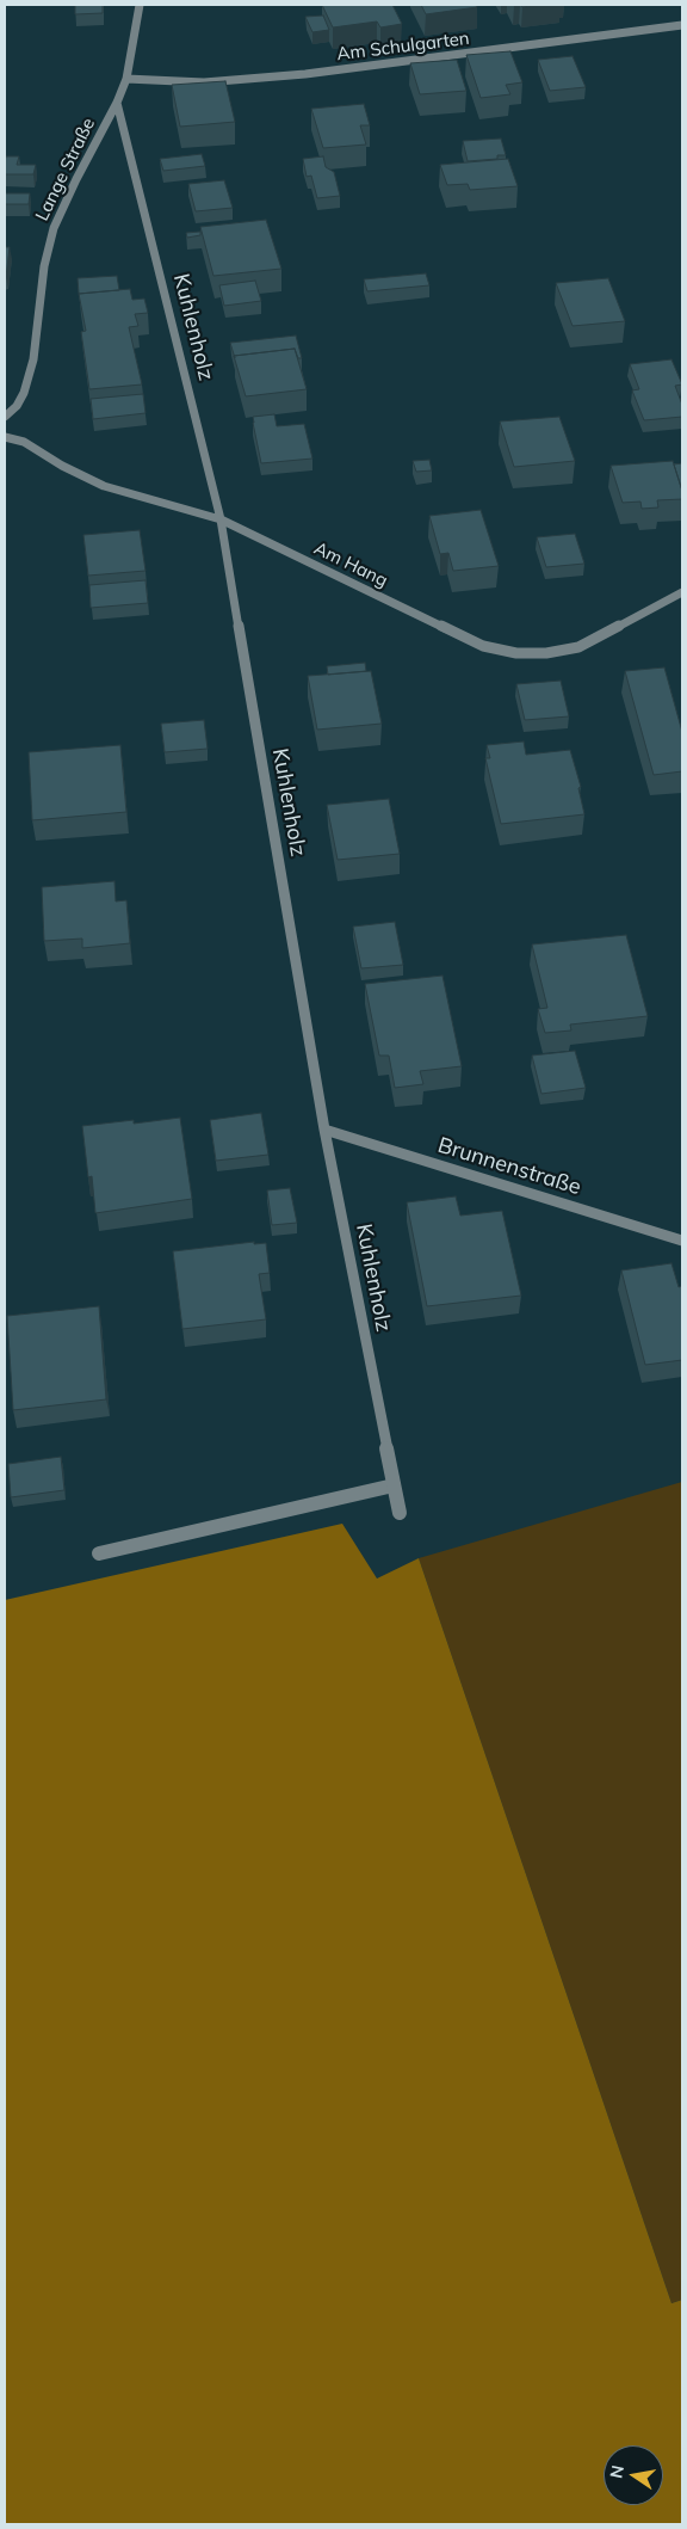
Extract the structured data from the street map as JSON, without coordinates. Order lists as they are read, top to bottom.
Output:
{
  "streets": {
    "street": [
      "Am Schulgarten",
      "Lange Straße",
      "Kuhlenholz",
      "Am Hang",
      "Brunnenstraße"
    ]
  },
  "crossings": [
    ["Am Schulgarten", "Lange Straße"],
    ["Lange Straße", "Kuhlenholz"],
    ["Kuhlenholz", "Am Hang"],
    ["Kuhlenholz", "Brunnenstraße"]
  ],
  "north": "left"
}
